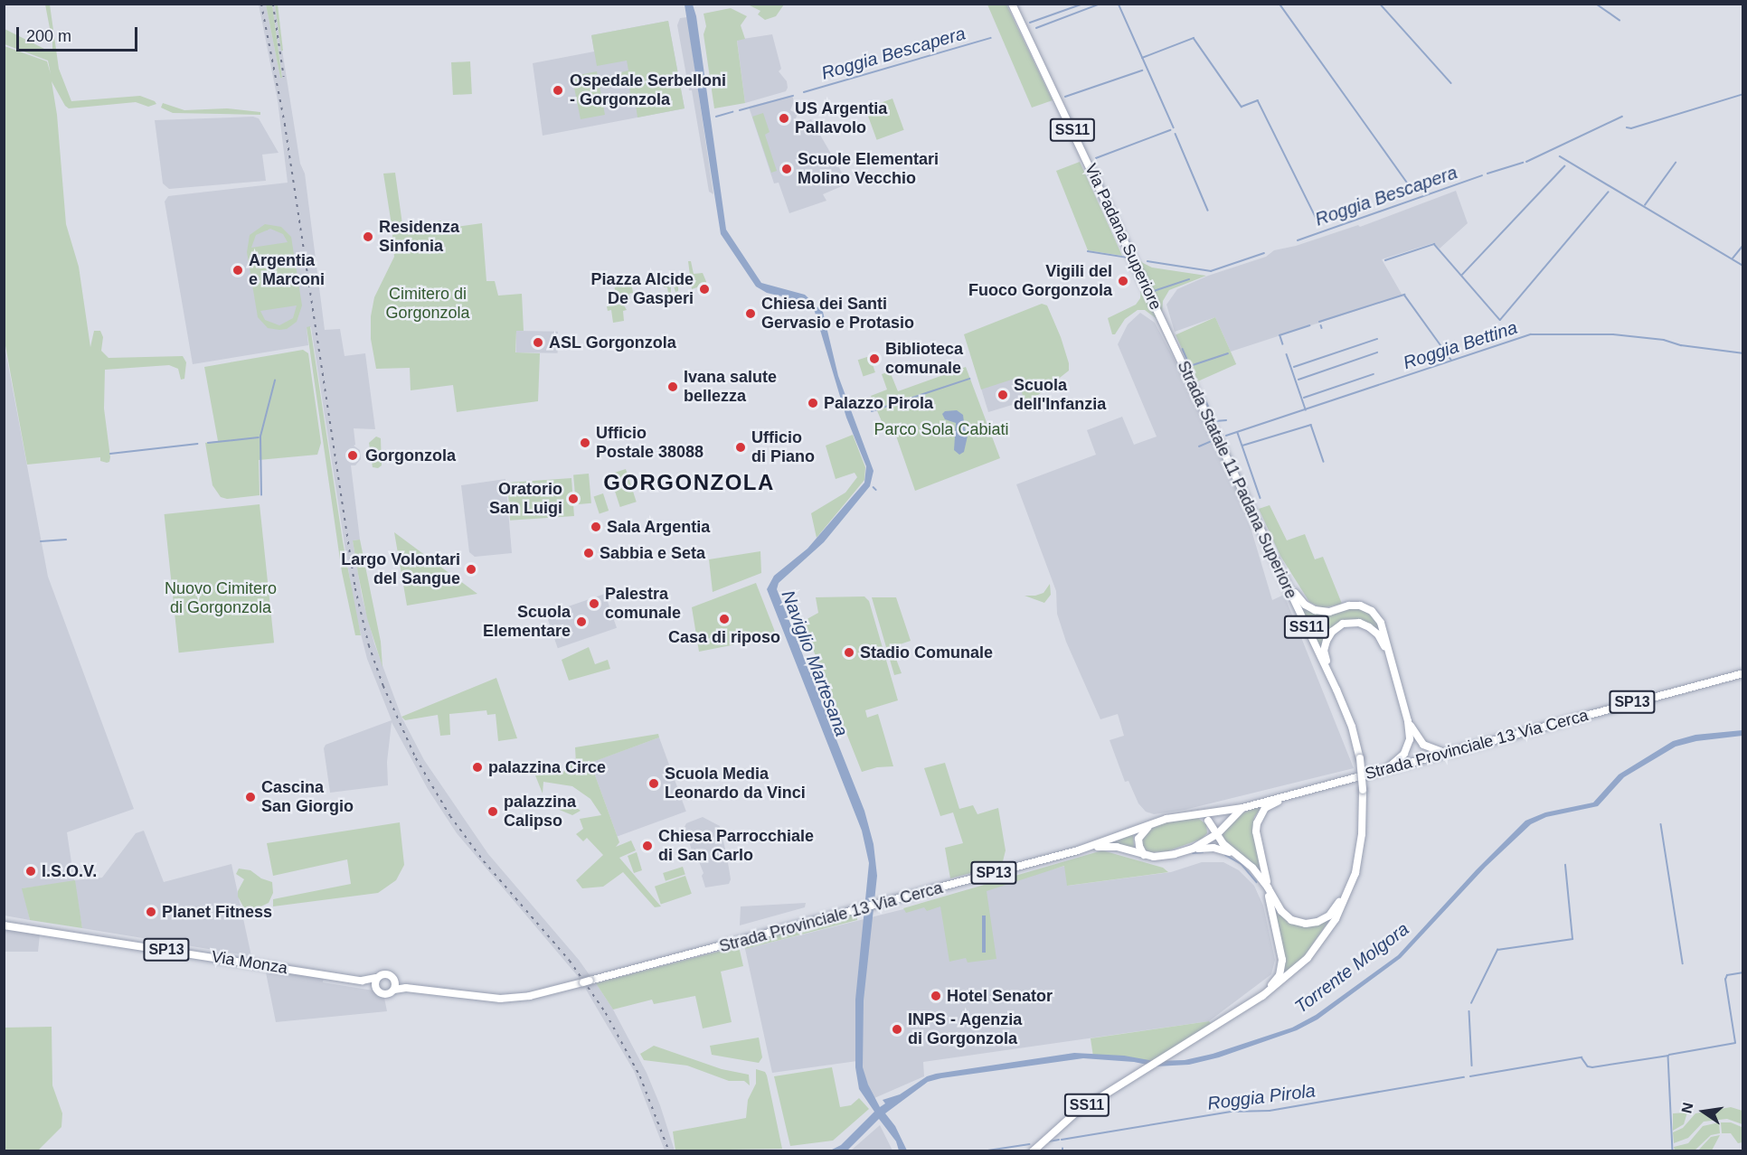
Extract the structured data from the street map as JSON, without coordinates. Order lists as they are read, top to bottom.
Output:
{
  "streets": {
    "main road": [
      "SS11",
      "Via Padana Superiore",
      "Strada Statale 11 Padana Superiore",
      "SP13",
      "Strada Provinciale 13 Via Cerca",
      "Via Monza"
    ]
  },
  "crossings": [
    ["Via Padana Superiore", "Strada Statale 11 Padana Superiore"],
    ["Strada Provinciale 13 Via Cerca", "Via Monza"]
  ],
  "districts": ["GORGONZOLA"],
  "water": [
    "Roggia Bescapera",
    "Roggia Bettina",
    "Naviglio Martesana",
    "Torrente Molgora",
    "Roggia Pirola"
  ],
  "parks": ["Cimitero di Gorgonzola", "Parco Sola Cabiati", "Nuovo Cimitero di Gorgonzola"],
  "places": [
    "Ospedale Serbelloni - Gorgonzola",
    "US Argentia Pallavolo",
    "Scuole Elementari Molino Vecchio",
    "Residenza Sinfonia",
    "Argentia e Marconi",
    "Vigili del Fuoco Gorgonzola",
    "Piazza Alcide De Gasperi",
    "Chiesa dei Santi Gervasio e Protasio",
    "ASL Gorgonzola",
    "Biblioteca comunale",
    "Ivana salute bellezza",
    "Scuola dell'Infanzia",
    "Palazzo Pirola",
    "Ufficio Postale 38088",
    "Ufficio di Piano",
    "Gorgonzola",
    "Oratorio San Luigi",
    "Sala Argentia",
    "Sabbia e Seta",
    "Largo Volontari del Sangue",
    "Palestra comunale",
    "Casa di riposo",
    "Scuola Elementare",
    "Stadio Comunale",
    "palazzina Circe",
    "Scuola Media Leonardo da Vinci",
    "Cascina San Giorgio",
    "palazzina Calipso",
    "Chiesa Parrocchiale di San Carlo",
    "I.S.O.V.",
    "Planet Fitness",
    "Hotel Senator",
    "INPS - Agenzia di Gorgonzola"
  ],
  "scale_bar": "200 m",
  "north": "left"
}
